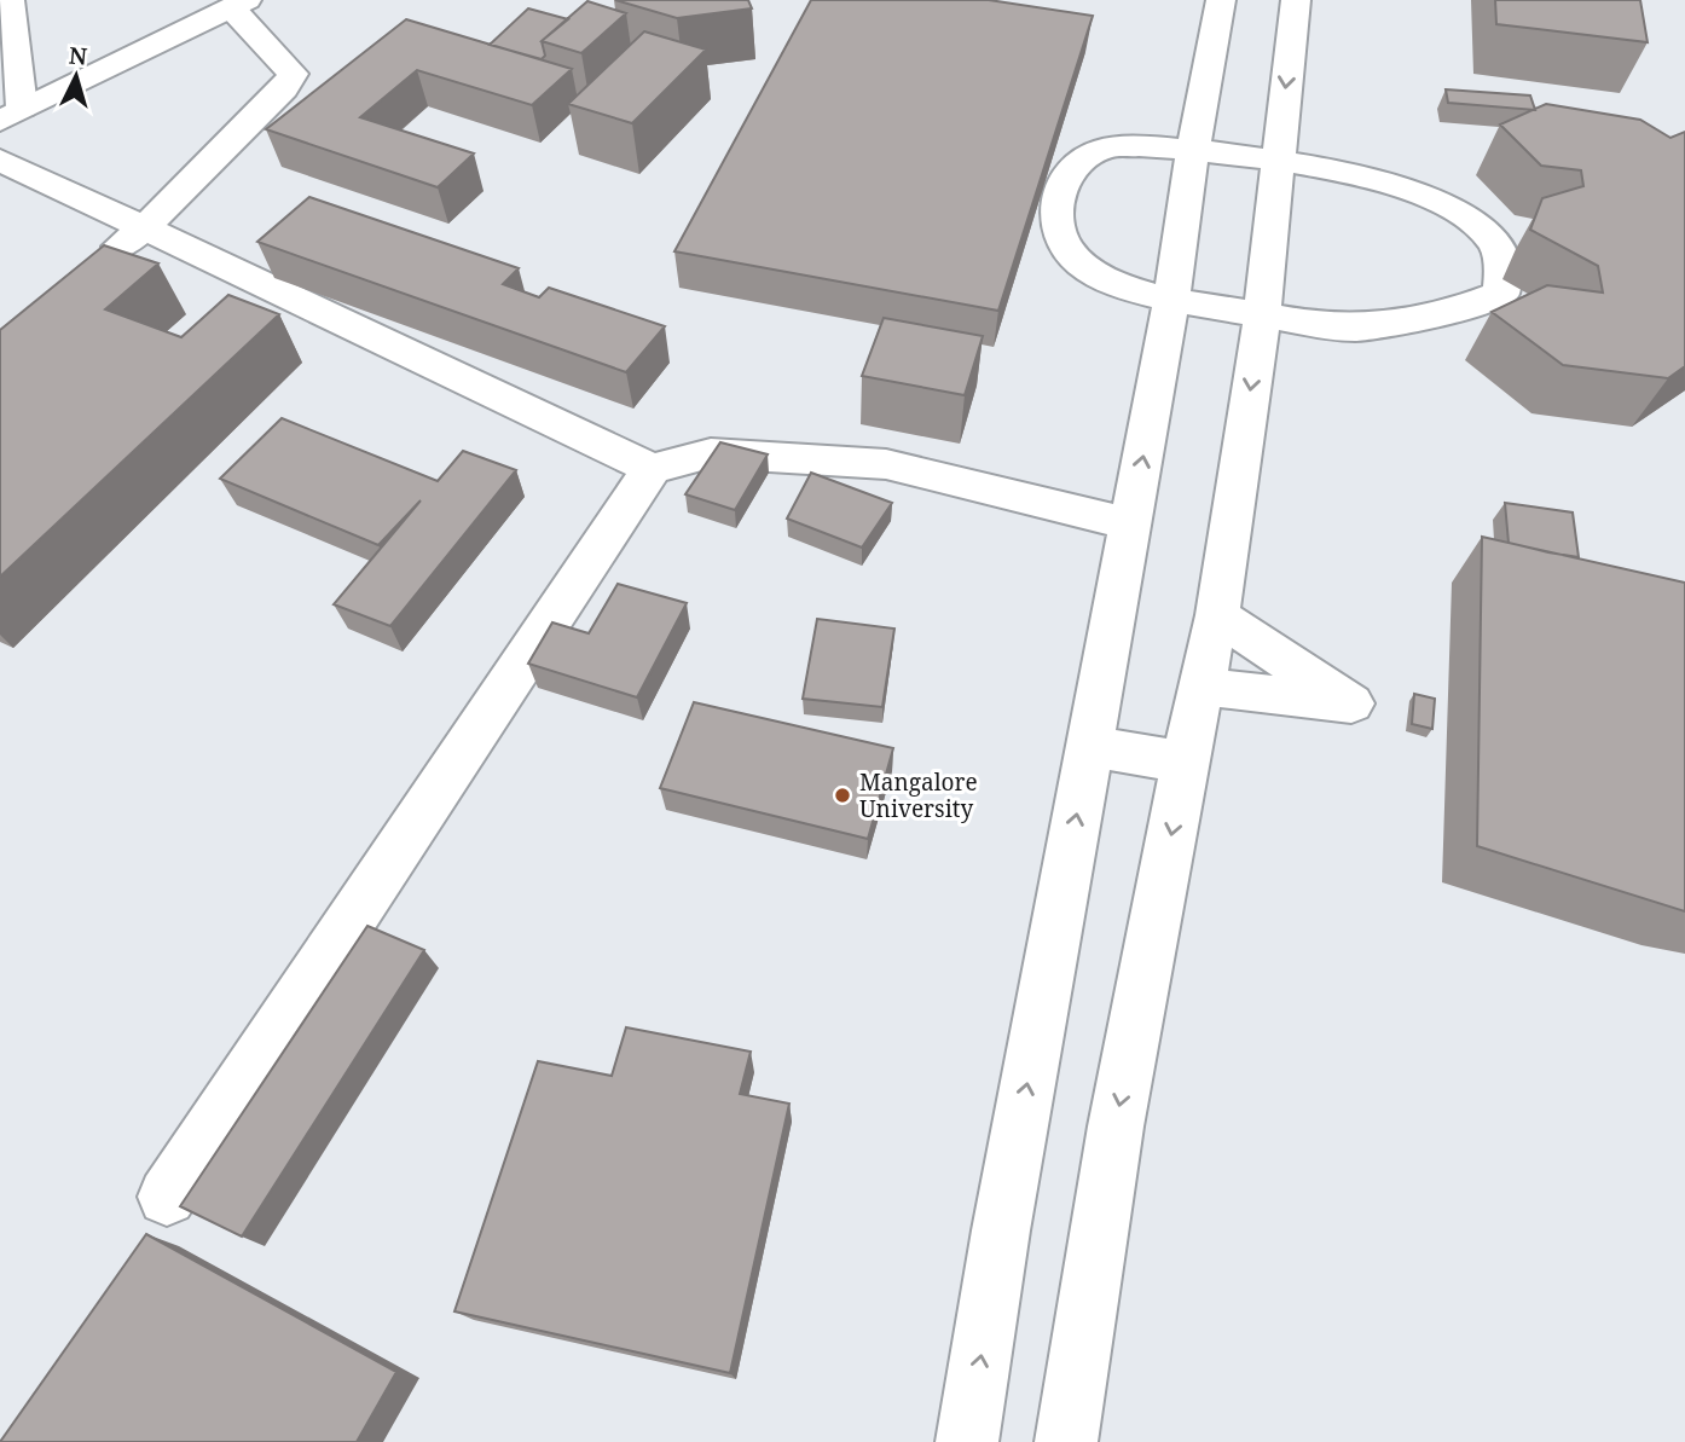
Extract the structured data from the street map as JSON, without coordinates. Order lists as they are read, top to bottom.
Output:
{
  "places": ["Mangalore University"],
  "north": "top"
}
